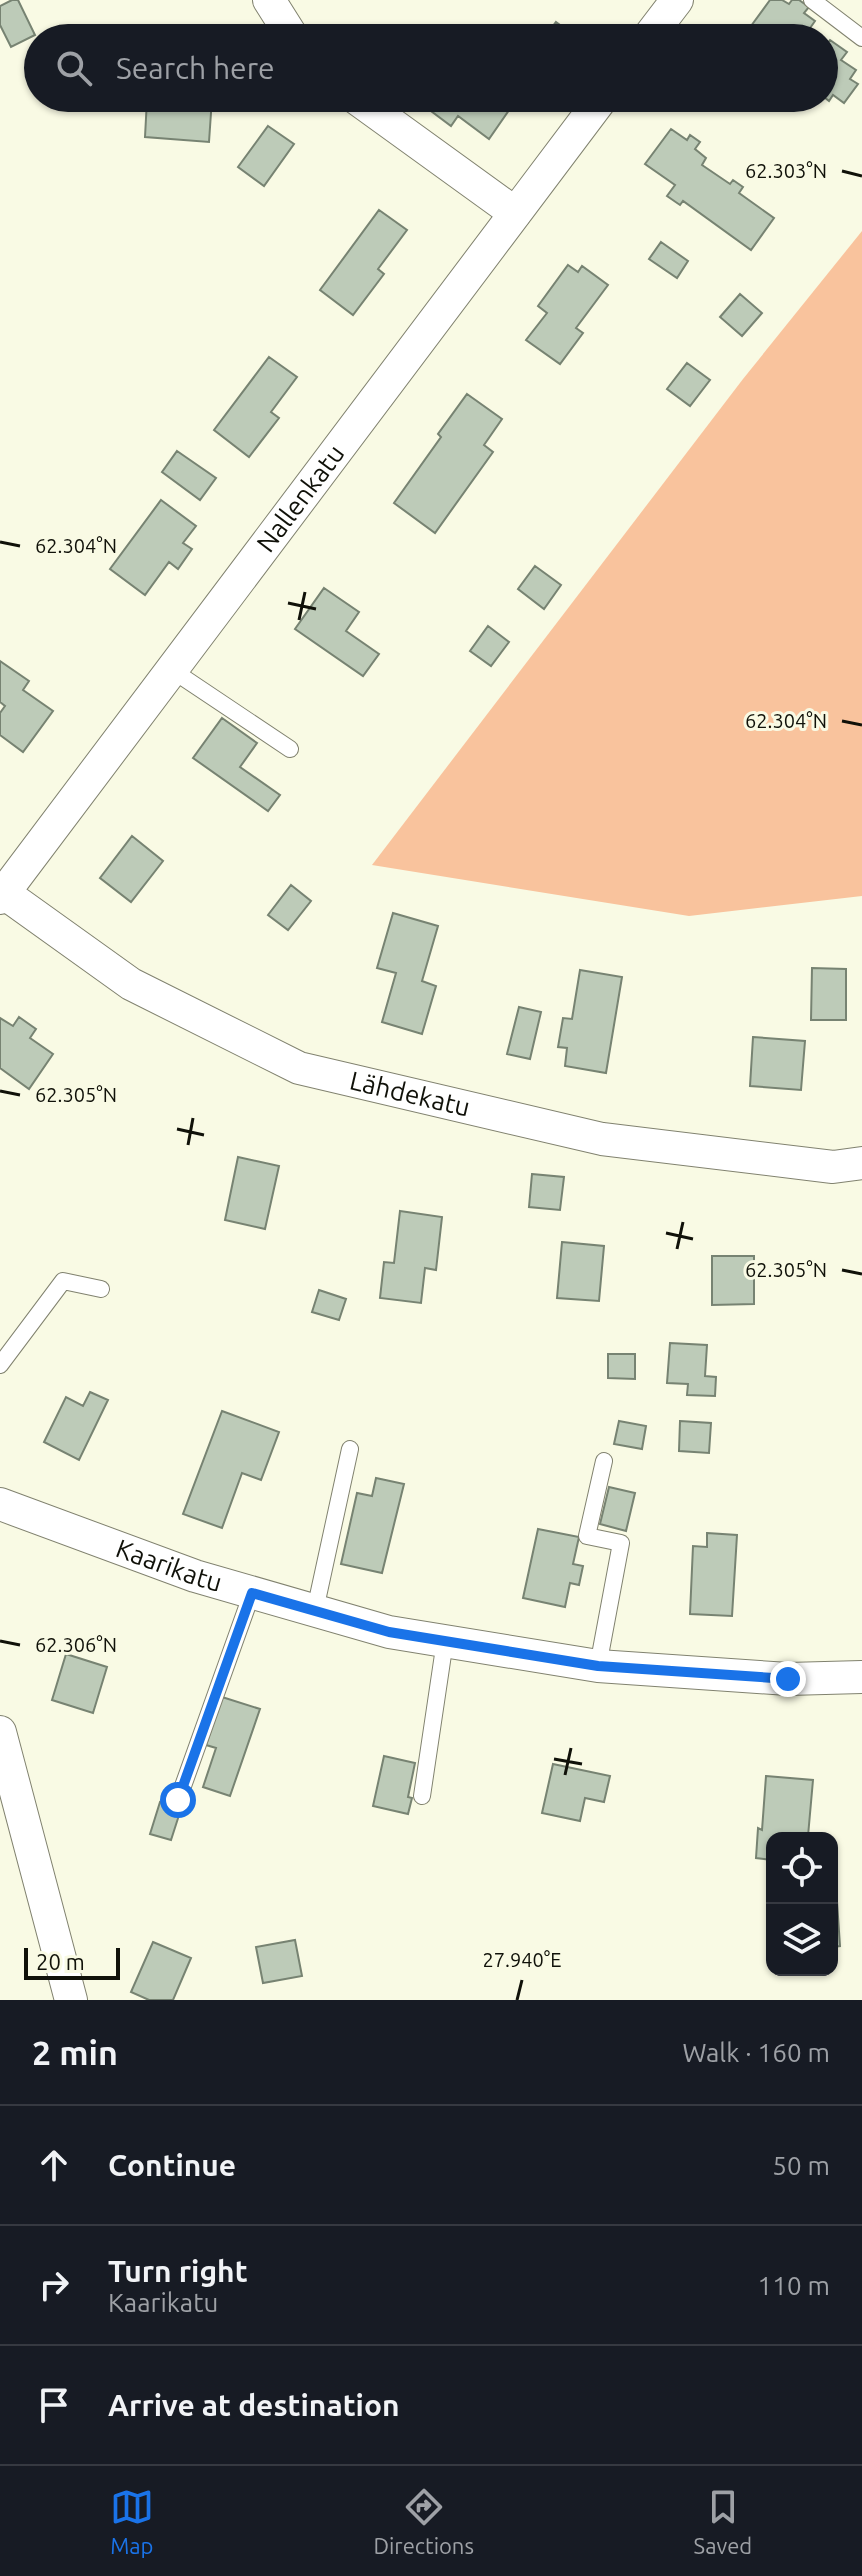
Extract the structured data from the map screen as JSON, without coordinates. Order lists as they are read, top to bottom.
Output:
{
  "streets": {
    "street": ["Nallenkatu", "Lähdekatu", "Kaarikatu"]
  },
  "crossings": [
    ["Nallenkatu", "Lähdekatu"]
  ],
  "scale_bar": "20 m",
  "page": {
    "search": "Search here",
    "scale": "20 m",
    "heading": ["2 min", "Walk · 160 m"],
    "list": [
      ["Continue", "50 m"],
      ["Turn right", "Kaarikatu", "110 m"],
      "Arrive at destination"
    ],
    "nav": ["Map", "Directions", "Saved"]
  },
  "coordinates": [
    "62.303°N",
    "62.304°N",
    "62.305°N",
    "62.306°N",
    "27.940°E"
  ]
}
